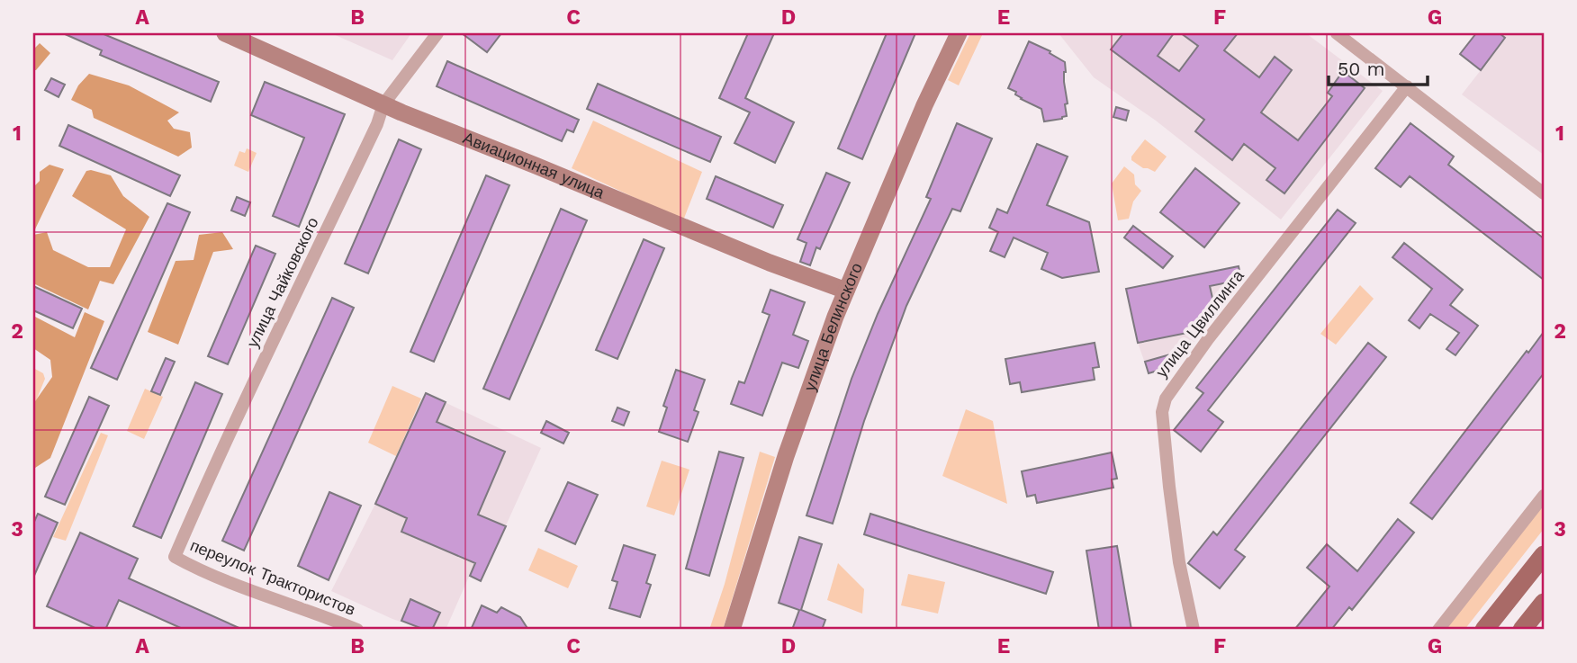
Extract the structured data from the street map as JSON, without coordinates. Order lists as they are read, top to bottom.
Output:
{
  "streets": {
    "street": [
      "Авиационная улица",
      "улица Чайковского",
      "улица Цвиллинга",
      "улица Белинского",
      "переулок Трактористов"
    ]
  },
  "crossings": [
    ["Авиационная улица", "улица Чайковского"],
    ["Авиационная улица", "улица Белинского"],
    ["улица Чайковского", "переулок Трактористов"]
  ],
  "scale_bar": "50 m",
  "grid": {
    "columns": [
      "A",
      "B",
      "C",
      "D",
      "E",
      "F",
      "G"
    ],
    "rows": ["1", "2", "3"]
  }
}
